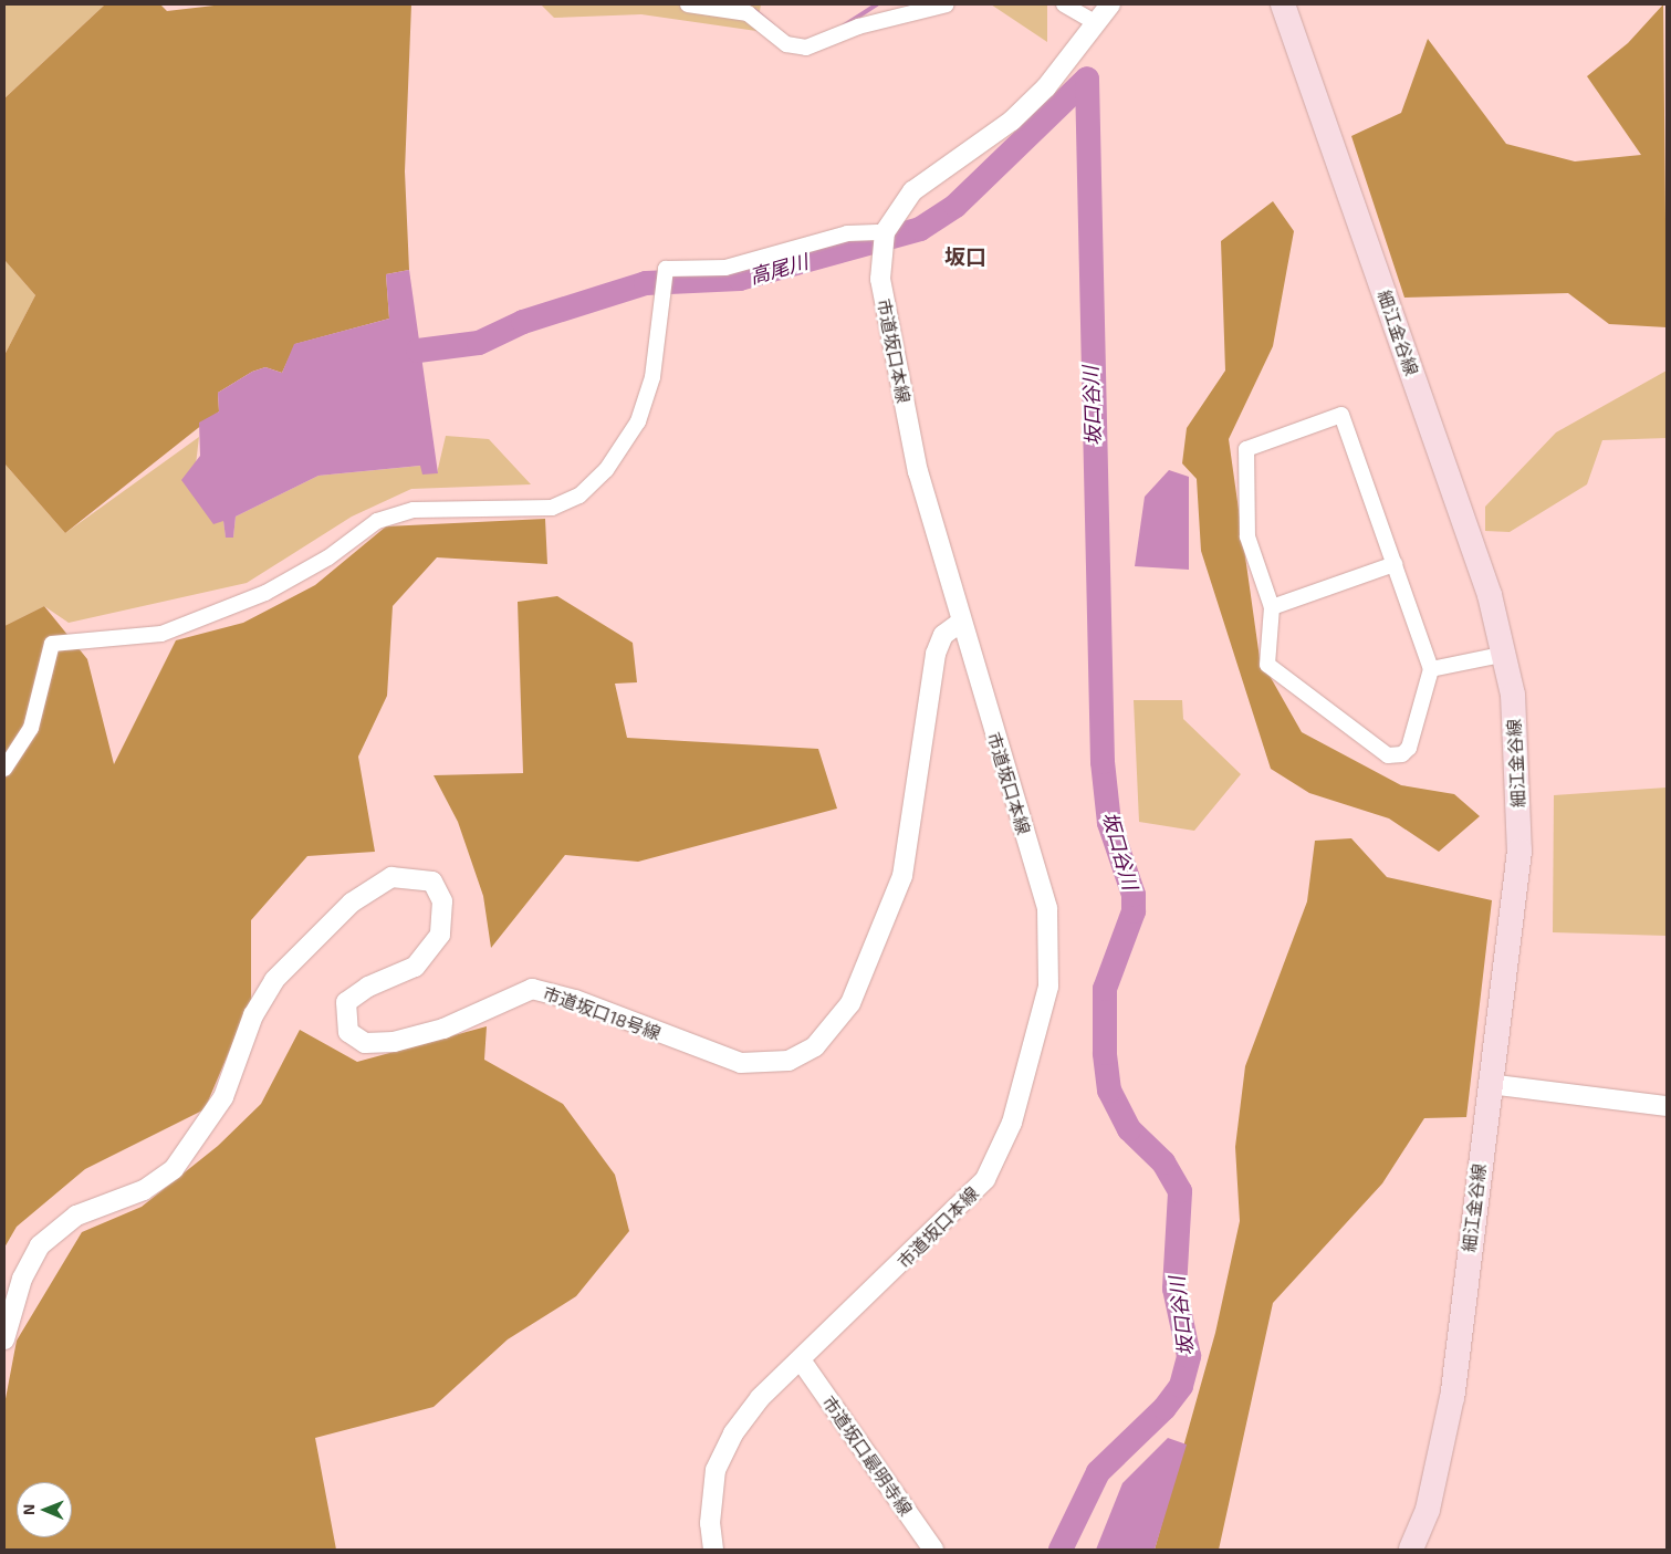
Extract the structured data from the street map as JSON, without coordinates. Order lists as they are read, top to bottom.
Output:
{
  "streets": {
    "main road": ["細江金谷線"],
    "street": ["市道坂口本線", "市道坂口18号線", "市道坂口最明寺線"]
  },
  "crossings": [
    ["市道坂口本線", "市道坂口18号線"],
    ["市道坂口本線", "市道坂口最明寺線"]
  ],
  "districts": ["坂口"],
  "water": ["高尾川", "坂口谷川"],
  "north": "left"
}
